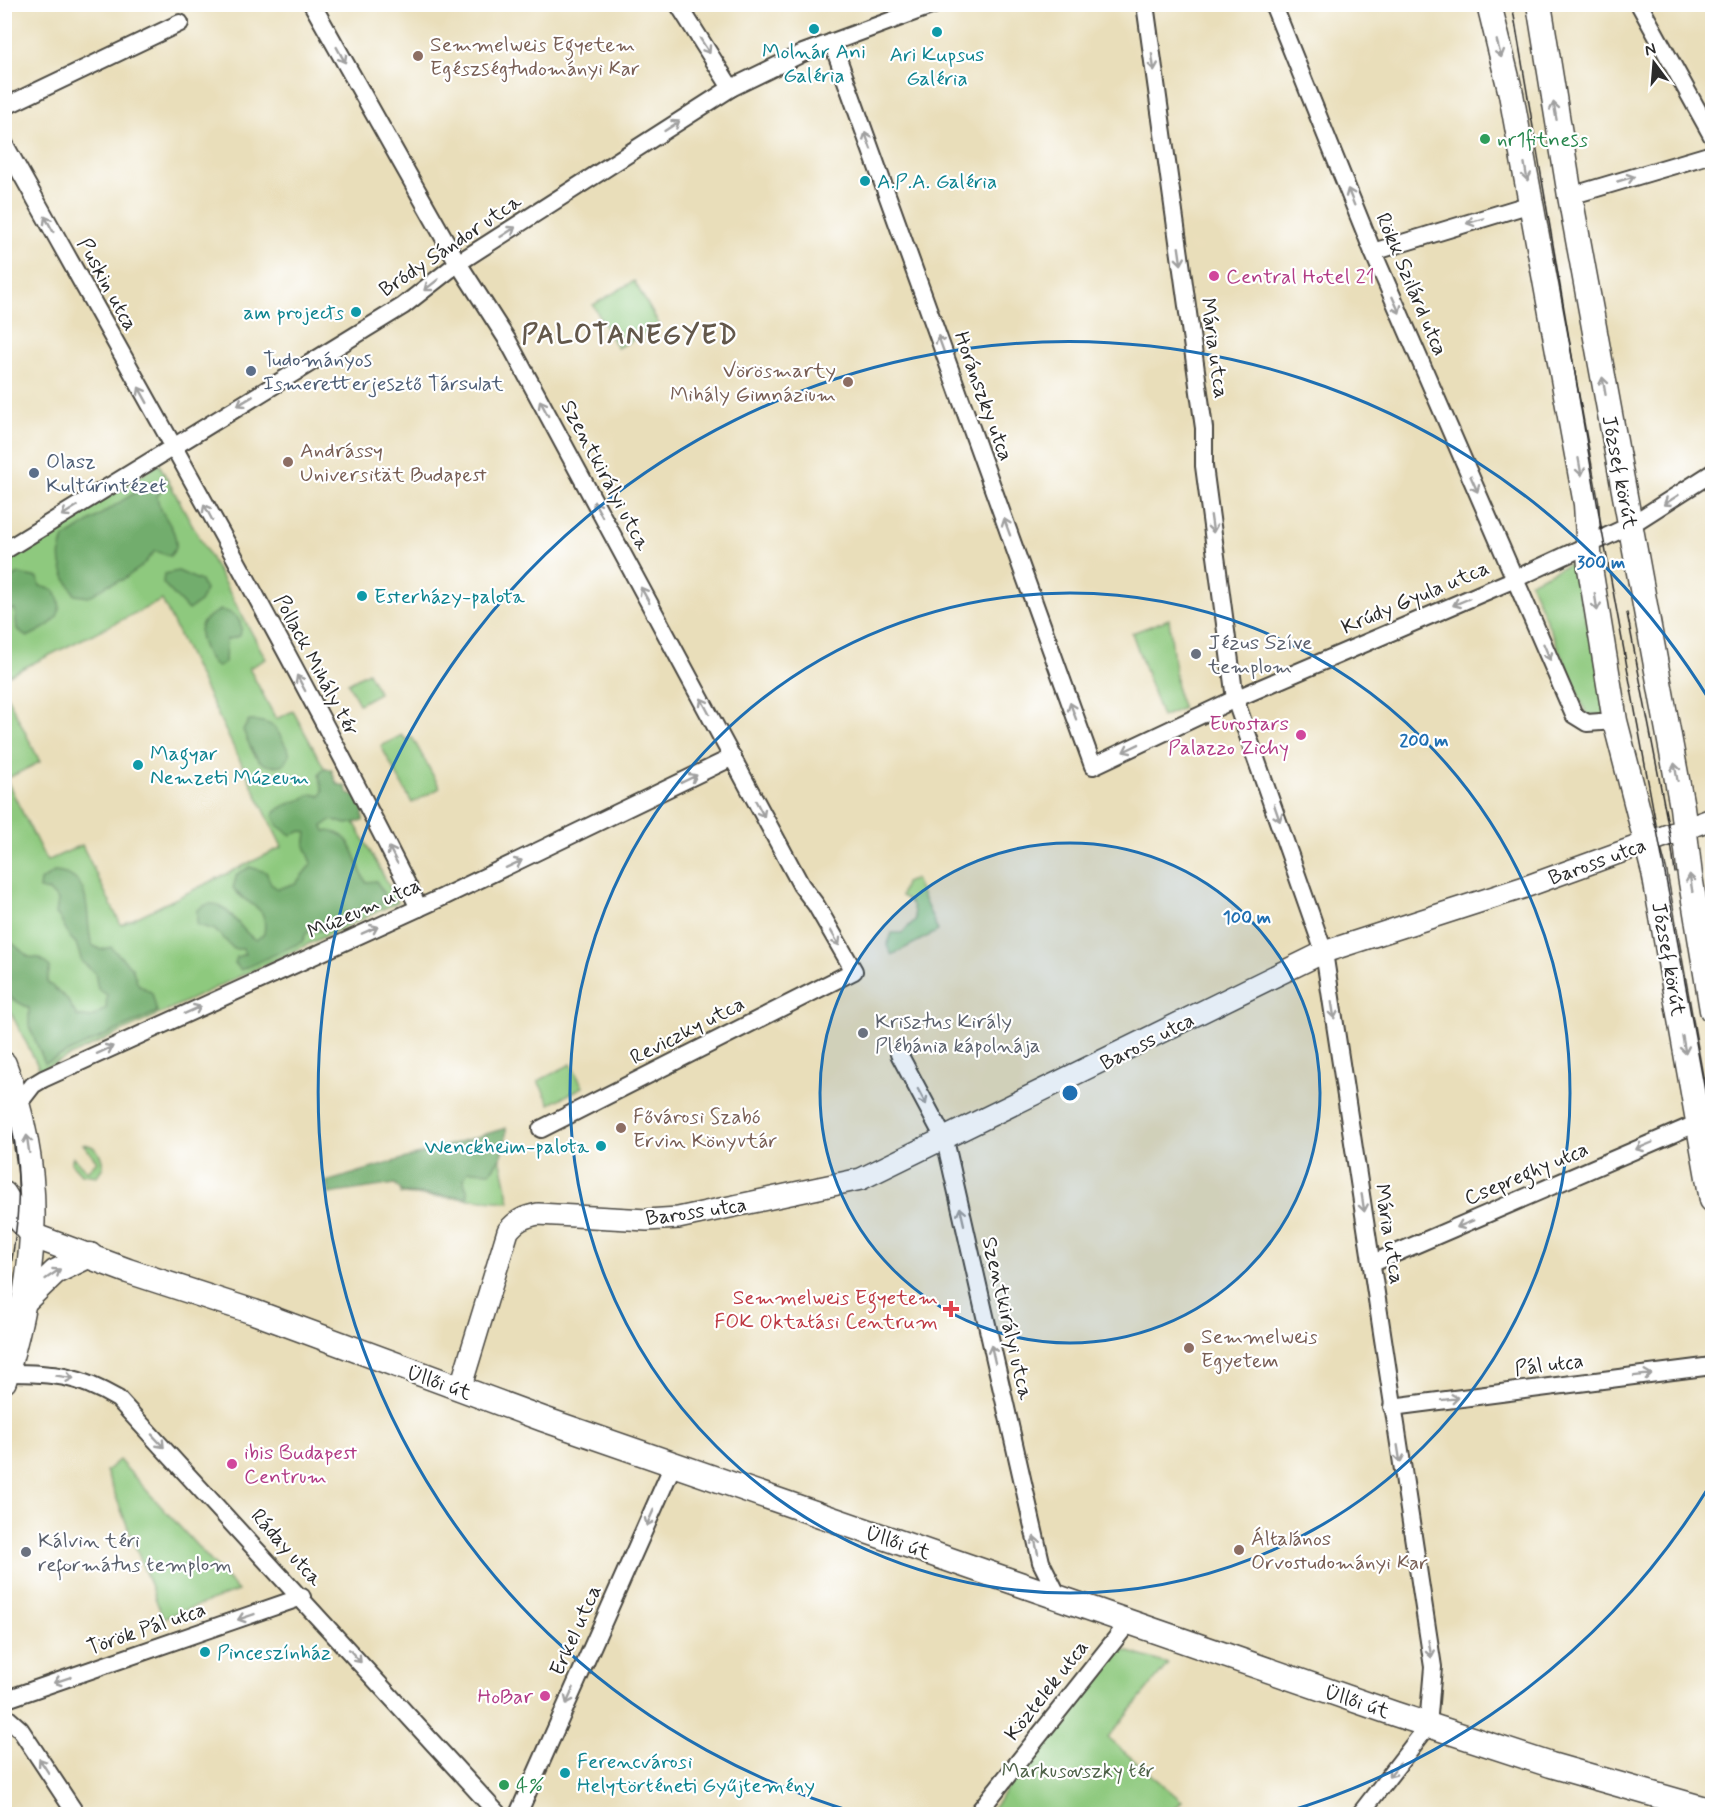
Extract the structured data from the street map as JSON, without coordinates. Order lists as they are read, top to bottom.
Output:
{
  "streets": {
    "main road": ["József körút", "Üllői út"],
    "street": [
      "Bródy Sándor utca",
      "Puskin utca",
      "Rökk Szilárd utca",
      "Mária utca",
      "Horánszky utca",
      "Szentkirályi utca",
      "Krúdy Gyula utca",
      "Pollack Mihály tér",
      "Baross utca",
      "Múzeum utca",
      "Reviczky utca",
      "Csepreghy utca",
      "Pál utca",
      "Ráday utca",
      "Török Pál utca",
      "Erkel utca",
      "Köztelek utca"
    ]
  },
  "crossings": [
    ["Bródy Sándor utca", "Puskin utca"],
    ["Bródy Sándor utca", "Horánszky utca"],
    ["Bródy Sándor utca", "Szentkirályi utca"],
    ["Bródy Sándor utca", "Pollack Mihály tér"],
    ["Puskin utca", "Pollack Mihály tér"],
    ["Rökk Szilárd utca", "Krúdy Gyula utca"],
    ["Mária utca", "Krúdy Gyula utca"],
    ["Mária utca", "Baross utca"],
    ["Mária utca", "Csepreghy utca"],
    ["Mária utca", "Pál utca"],
    ["Mária utca", "Üllői út"],
    ["Horánszky utca", "Krúdy Gyula utca"],
    ["József körút", "Krúdy Gyula utca"],
    ["József körút", "Baross utca"],
    ["József körút", "Csepreghy utca"],
    ["Szentkirályi utca", "Baross utca"],
    ["Szentkirályi utca", "Múzeum utca"],
    ["Szentkirályi utca", "Reviczky utca"],
    ["Szentkirályi utca", "Üllői út"],
    ["Pollack Mihály tér", "Múzeum utca"],
    ["Baross utca", "Üllői út"],
    ["Üllői út", "Erkel utca"],
    ["Üllői út", "Köztelek utca"],
    ["Ráday utca", "Török Pál utca"]
  ],
  "one_way": [
    "Puskin utca",
    "Mária utca",
    "Horánszky utca",
    "Krúdy Gyula utca",
    "Pollack Mihály tér",
    "Múzeum utca",
    "Csepreghy utca",
    "Pál utca",
    "Ráday utca",
    "Török Pál utca",
    "Erkel utca"
  ],
  "districts": ["PALOTANEGYED"],
  "parks": ["Markusovszky tér"],
  "places": {
    "other": [
      "Molnár Ani Galéria",
      "Ari Kupsus Galéria",
      "Semmelweis Egyetem Egészségtudományi Kar",
      "nr1fitness",
      "A.P.A. Galéria",
      "Central Hotel 21",
      "am projects",
      "Tudományos Ismeretterjesztő Társulat",
      "Vörösmarty Mihály Gimnázium",
      "Andrássy Universität Budapest",
      "Olasz Kultúrintézet",
      "Esterházy-palota",
      "Jézus Szíve templom",
      "Eurostars Palazzo Zichy",
      "Magyar Nemzeti Múzeum",
      "Krisztus Király Plébánia kápolnája",
      "Fővárosi Szabó Ervin Könyvtár",
      "Wenckheim-palota",
      "Semmelweis Egyetem",
      "ibis Budapest Centrum",
      "Általános Orvostudományi Kar",
      "Kálvin téri református templom",
      "Pinceszínház",
      "HoBar",
      "Ferencvárosi Helytörténeti Gyűjtemény",
      "4%"
    ],
    "health": ["Semmelweis Egyetem FOK Oktatási Centrum"]
  },
  "north": "top",
  "rings": ["300 m", "200 m", "100 m"]
}
